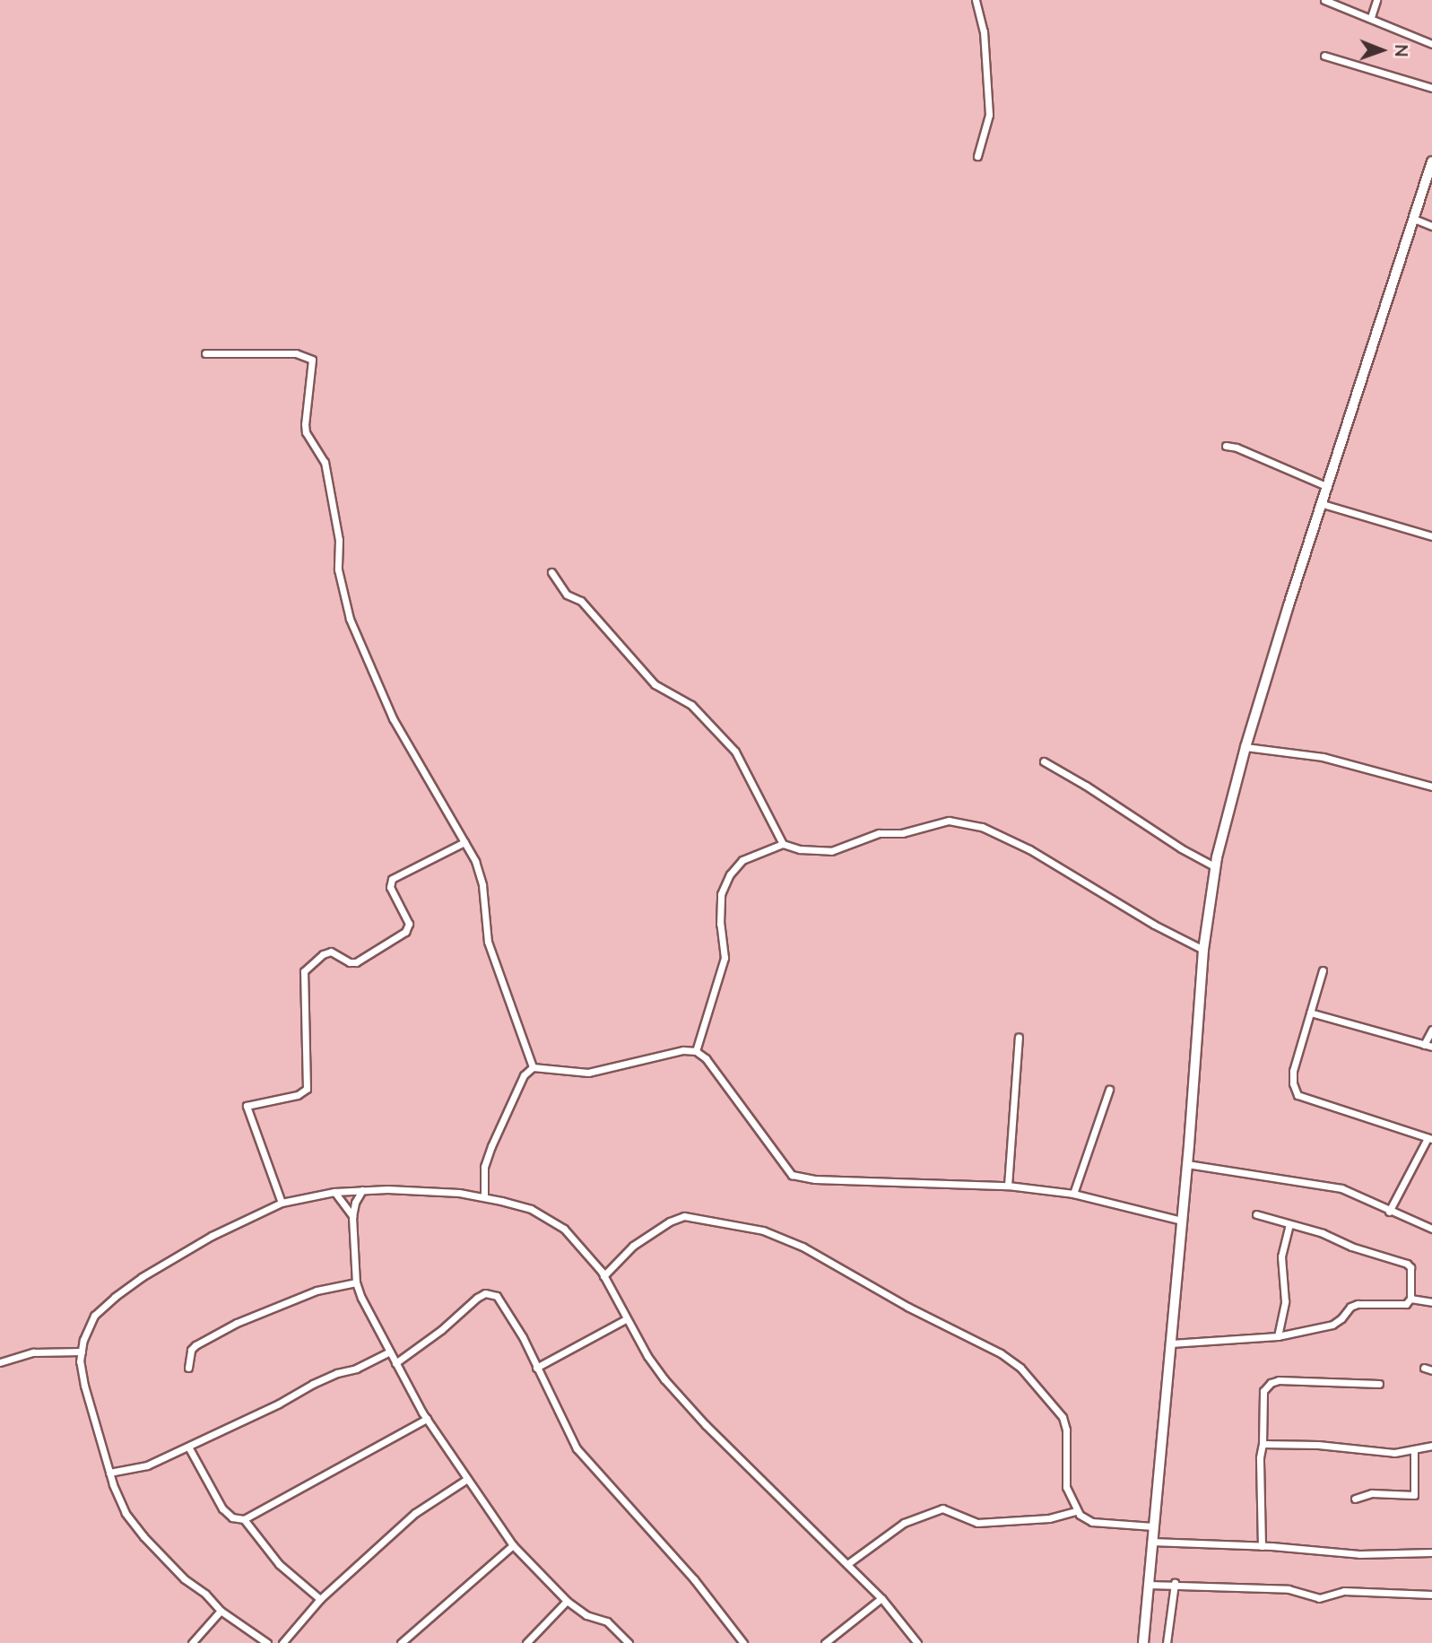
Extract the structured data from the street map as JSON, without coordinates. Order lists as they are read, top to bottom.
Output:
{
  "north": "right"
}
